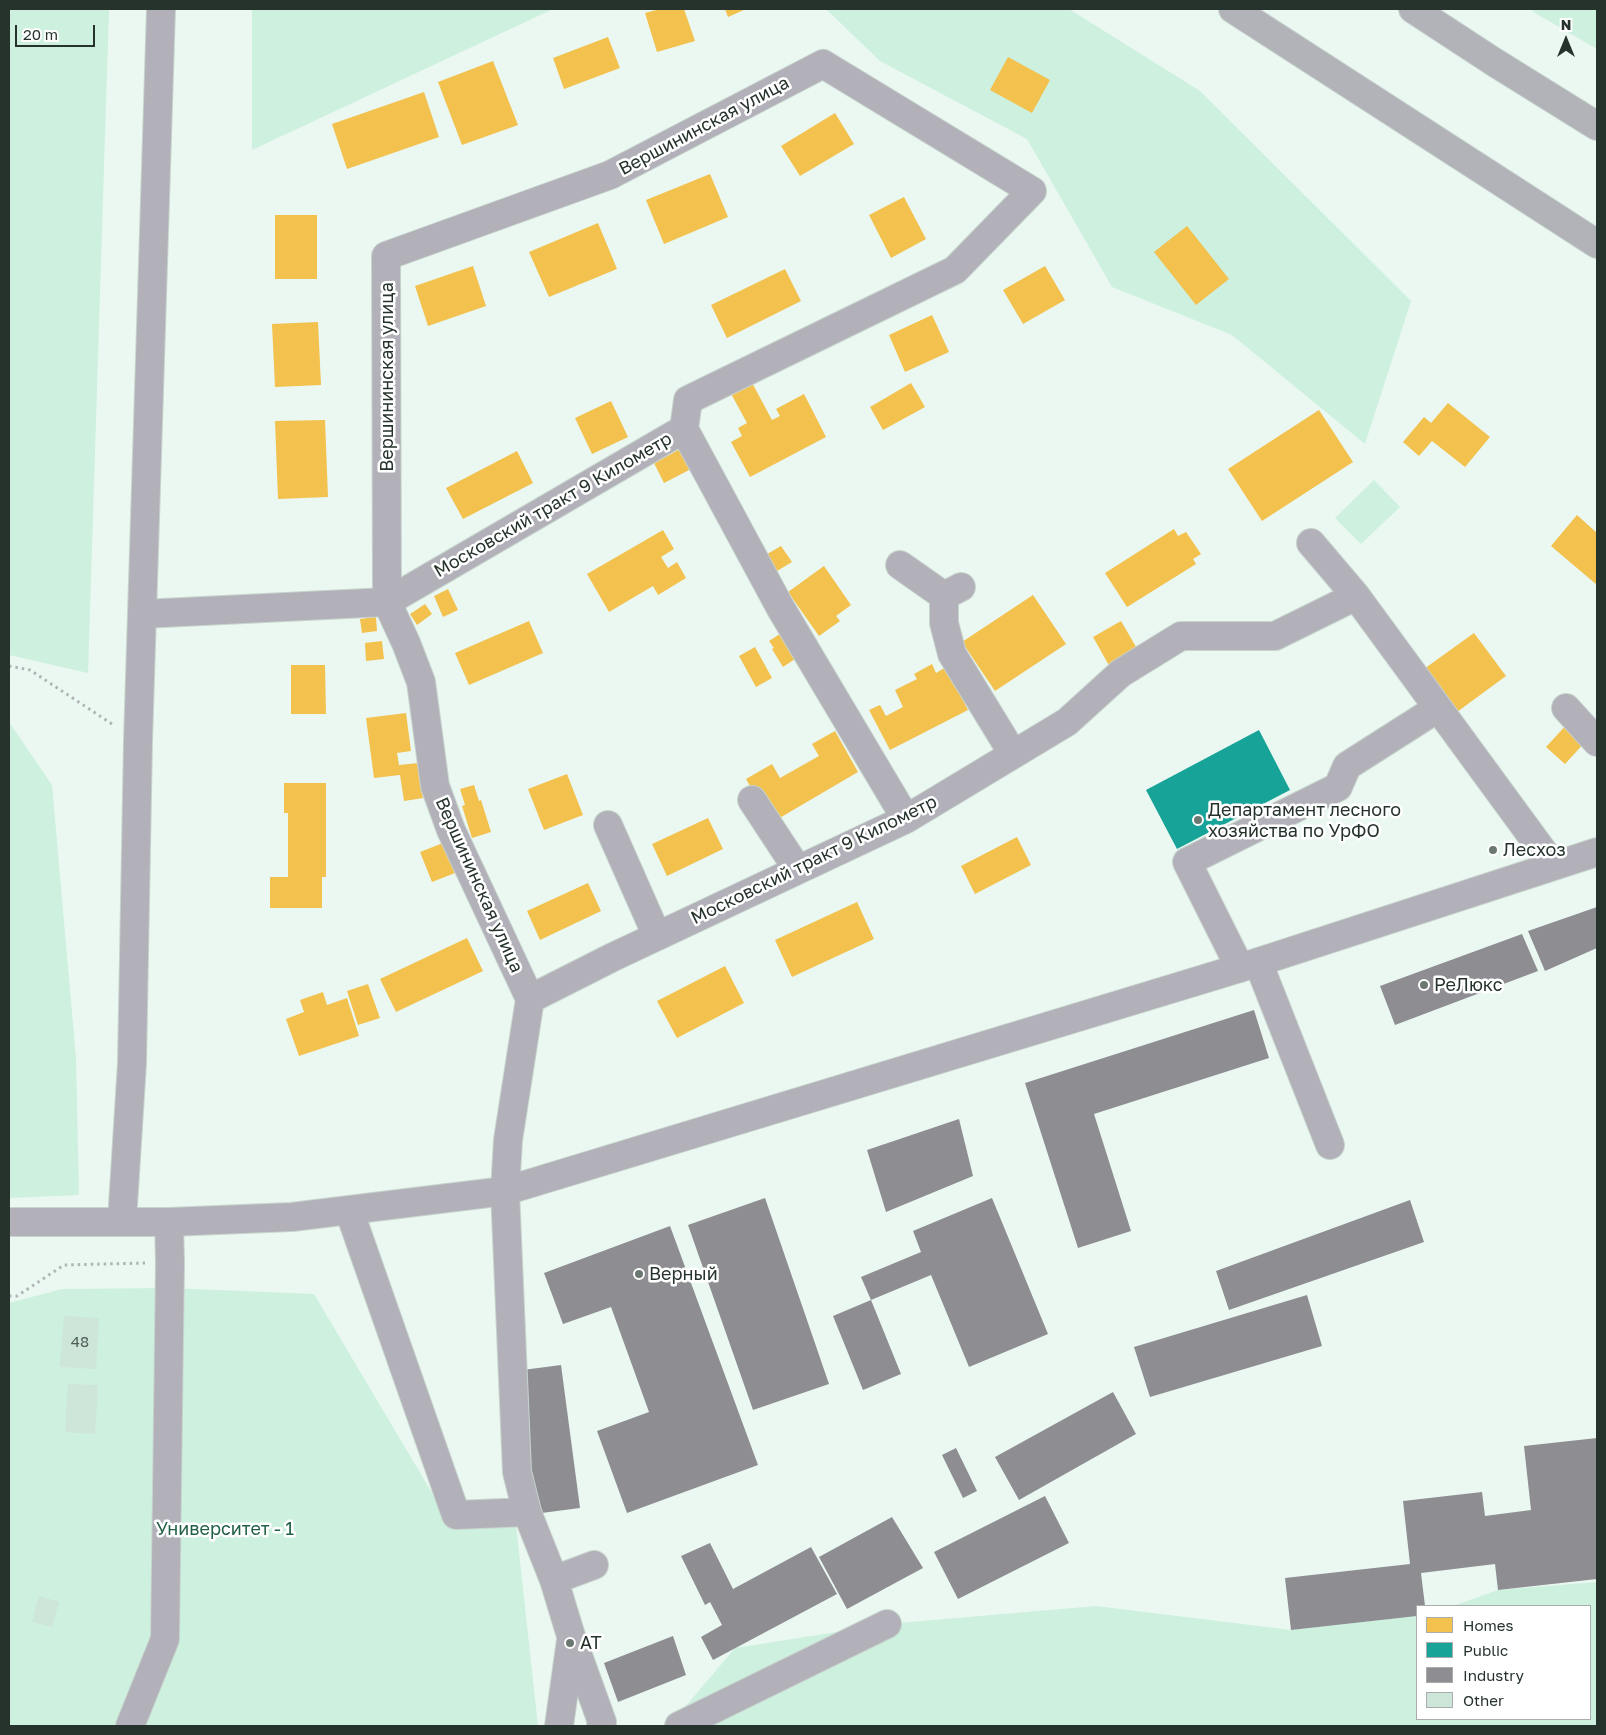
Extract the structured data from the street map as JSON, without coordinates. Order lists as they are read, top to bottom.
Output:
{
  "streets": {
    "street": ["Вершининская улица", "Московский тракт 9 Километр"]
  },
  "crossings": [
    ["Вершининская улица", "Московский тракт 9 Километр"]
  ],
  "parks": ["Университет - 1"],
  "places": [
    "Департамент лесного хозяйства по УрФО",
    "Лесхоз",
    "РеЛюкс",
    "Верный",
    "AT"
  ],
  "house_numbers": ["48"],
  "legend": [
    "Homes",
    "Public",
    "Industry",
    "Other"
  ],
  "scale_bar": "20 m",
  "north": "top"
}
